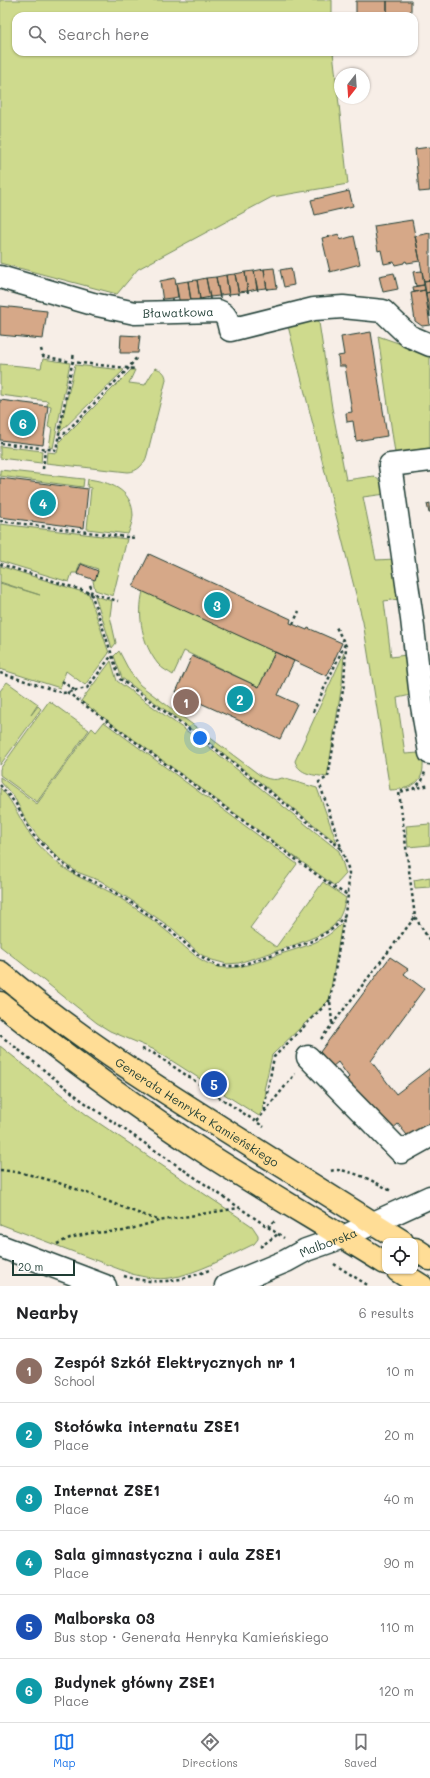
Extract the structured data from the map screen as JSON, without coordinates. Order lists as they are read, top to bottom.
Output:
{
  "streets": {
    "main road": ["Generała Henryka Kamieńskiego"],
    "street": ["Bławatkowa", "Malborska"]
  },
  "crossings": [
    ["Generała Henryka Kamieńskiego", "Malborska"]
  ],
  "scale_bar": "20 m",
  "north": "bottom",
  "page": {
    "search": "Search here",
    "pins": [
      "6",
      "4",
      "3",
      "2",
      "1",
      "5"
    ],
    "scale": "20 m",
    "heading": ["Nearby", "6 results"],
    "list": [
      {
        "mark": "1",
        "name": "Zespół Szkół Elektrycznych nr 1",
        "note": "School",
        "value": "10 m"
      },
      {
        "mark": "2",
        "name": "Stołówka internatu ZSE1",
        "note": "Place",
        "value": "20 m"
      },
      {
        "mark": "3",
        "name": "Internat ZSE1",
        "note": "Place",
        "value": "40 m"
      },
      {
        "mark": "4",
        "name": "Sala gimnastyczna i aula ZSE1",
        "note": "Place",
        "value": "90 m"
      },
      {
        "mark": "5",
        "name": "Malborska 03",
        "note": "Bus stop · Generała Henryka Kamieńskiego",
        "value": "110 m"
      },
      {
        "mark": "6",
        "name": "Budynek główny ZSE1",
        "note": "Place",
        "value": "120 m"
      }
    ],
    "nav": ["Map", "Directions", "Saved"]
  }
}
